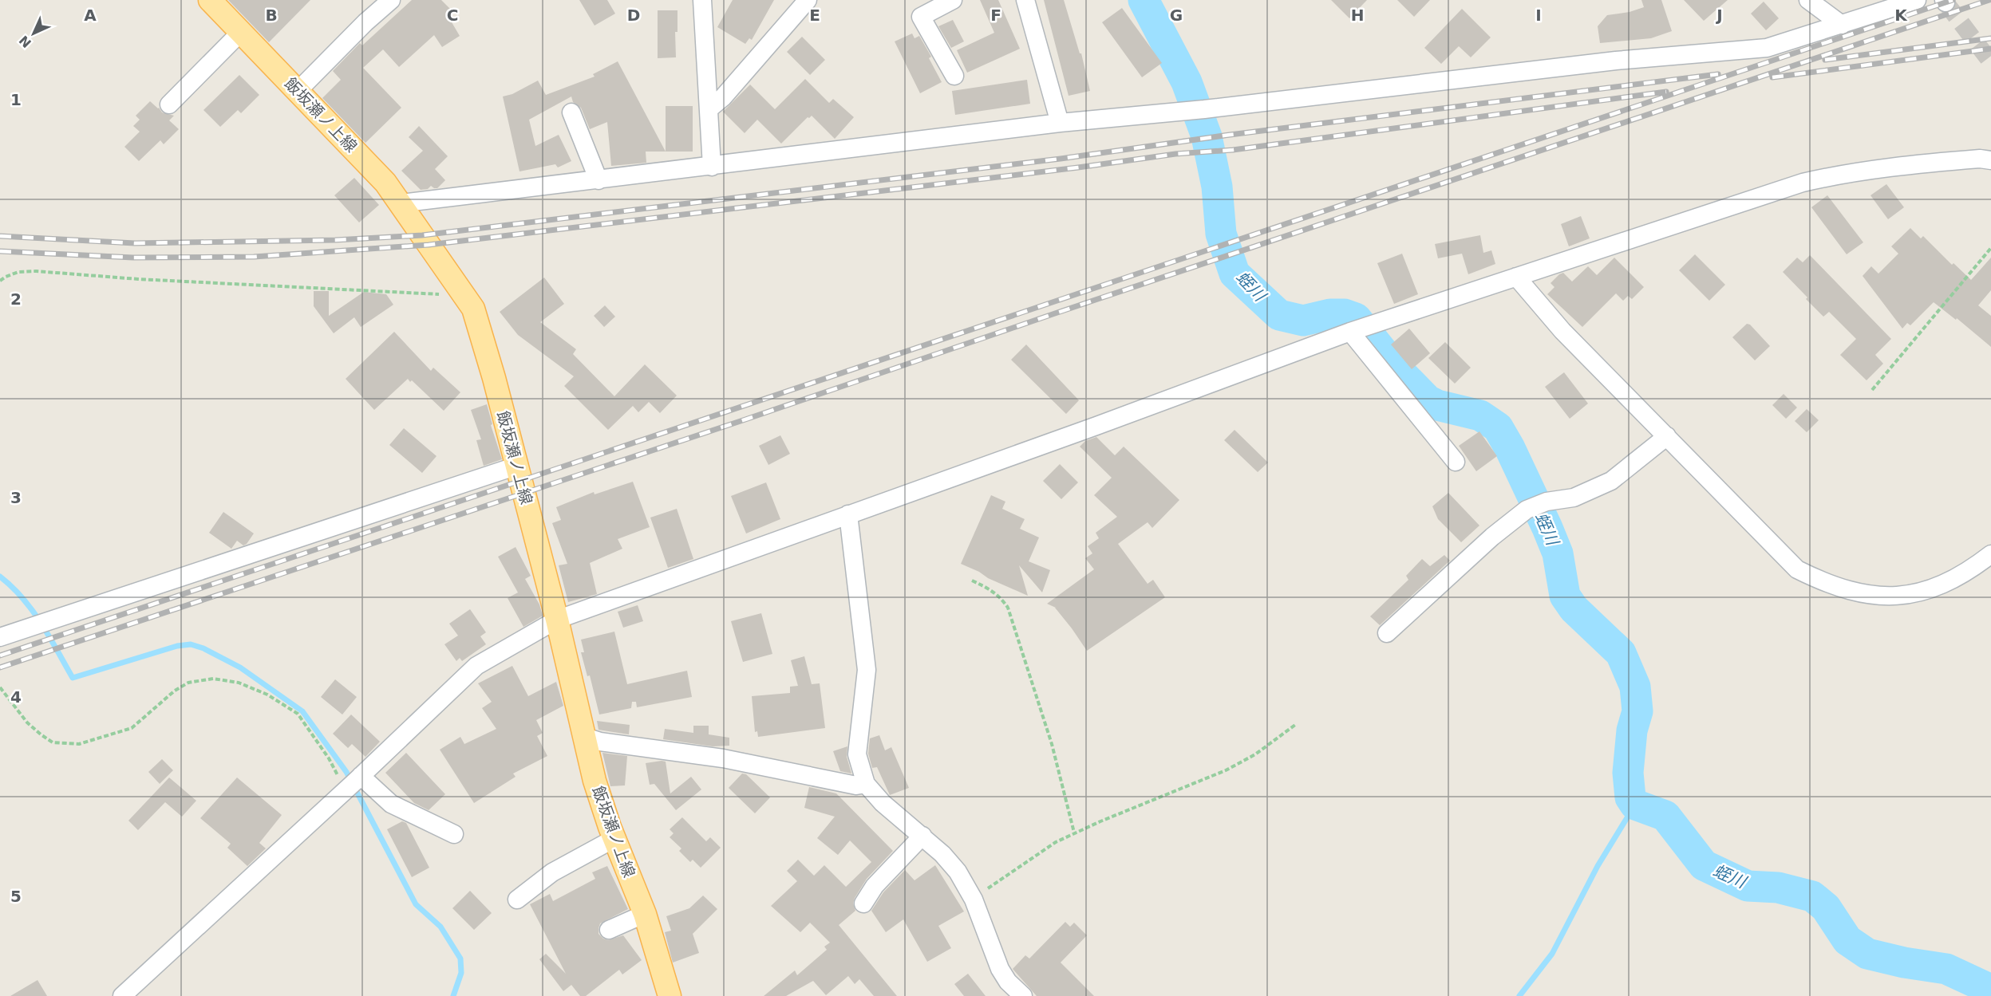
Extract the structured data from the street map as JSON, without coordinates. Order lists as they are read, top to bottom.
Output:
{
  "streets": {
    "main road": ["飯坂瀬ノ上線"]
  },
  "water": ["蛭川"],
  "north": "bottom left",
  "grid": {
    "columns": [
      "A",
      "B",
      "C",
      "D",
      "E",
      "F",
      "G",
      "H",
      "I",
      "J",
      "K"
    ],
    "rows": [
      "1",
      "2",
      "3",
      "4",
      "5"
    ]
  }
}
